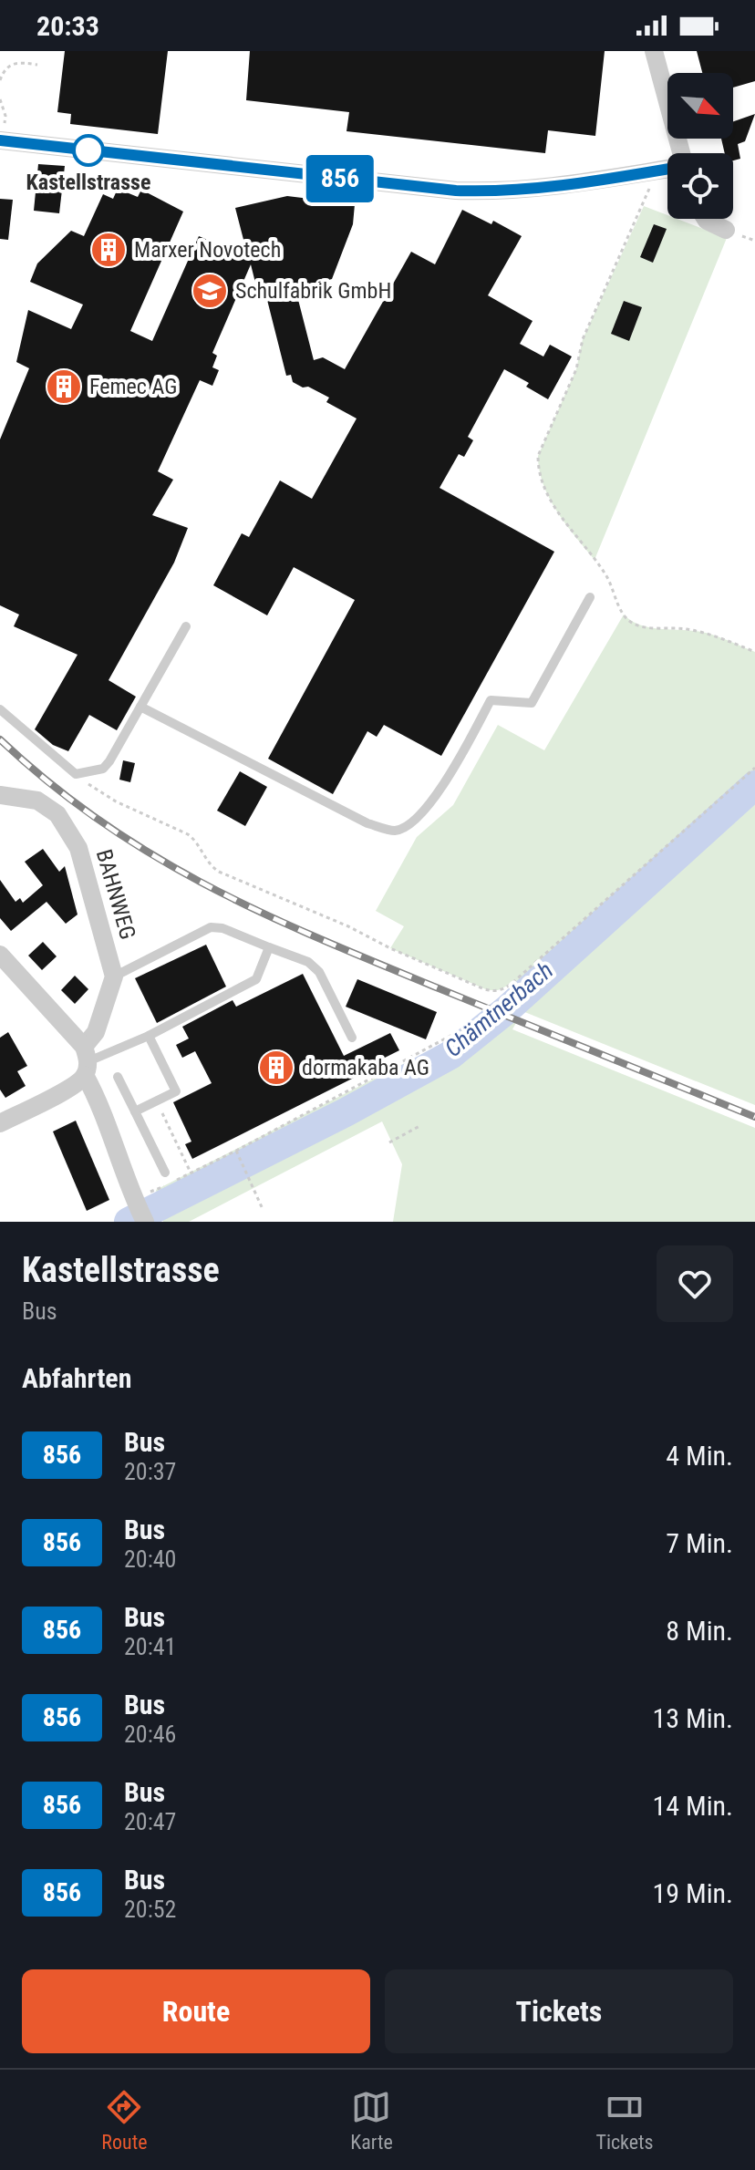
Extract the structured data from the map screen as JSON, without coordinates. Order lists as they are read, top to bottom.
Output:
{
  "streets": {
    "street": ["BAHNWEG"]
  },
  "water": ["Chämtnerbach"],
  "places": {
    "other": ["Kastellstrasse"],
    "building": ["Marxer Novotech", "Femec AG", "dormakaba AG"],
    "school or university": ["Schulfabrik GmbH"]
  },
  "lines": ["bus line 856"],
  "north": "bottom right",
  "page": {
    "status": "20:33",
    "on_map": "856",
    "heading": [
      ["Kastellstrasse", "Bus"],
      "Abfahrten"
    ],
    "list": [
      {
        "mark": "856",
        "name": "Bus",
        "note": "20:37",
        "value": "4 Min."
      },
      {
        "mark": "856",
        "name": "Bus",
        "note": "20:40",
        "value": "7 Min."
      },
      {
        "mark": "856",
        "name": "Bus",
        "note": "20:41",
        "value": "8 Min."
      },
      {
        "mark": "856",
        "name": "Bus",
        "note": "20:46",
        "value": "13 Min."
      },
      {
        "mark": "856",
        "name": "Bus",
        "note": "20:47",
        "value": "14 Min."
      },
      {
        "mark": "856",
        "name": "Bus",
        "note": "20:52",
        "value": "19 Min."
      }
    ],
    "buttons": ["Route", "Tickets"],
    "tabs": ["Route", "Karte", "Tickets"]
  }
}
